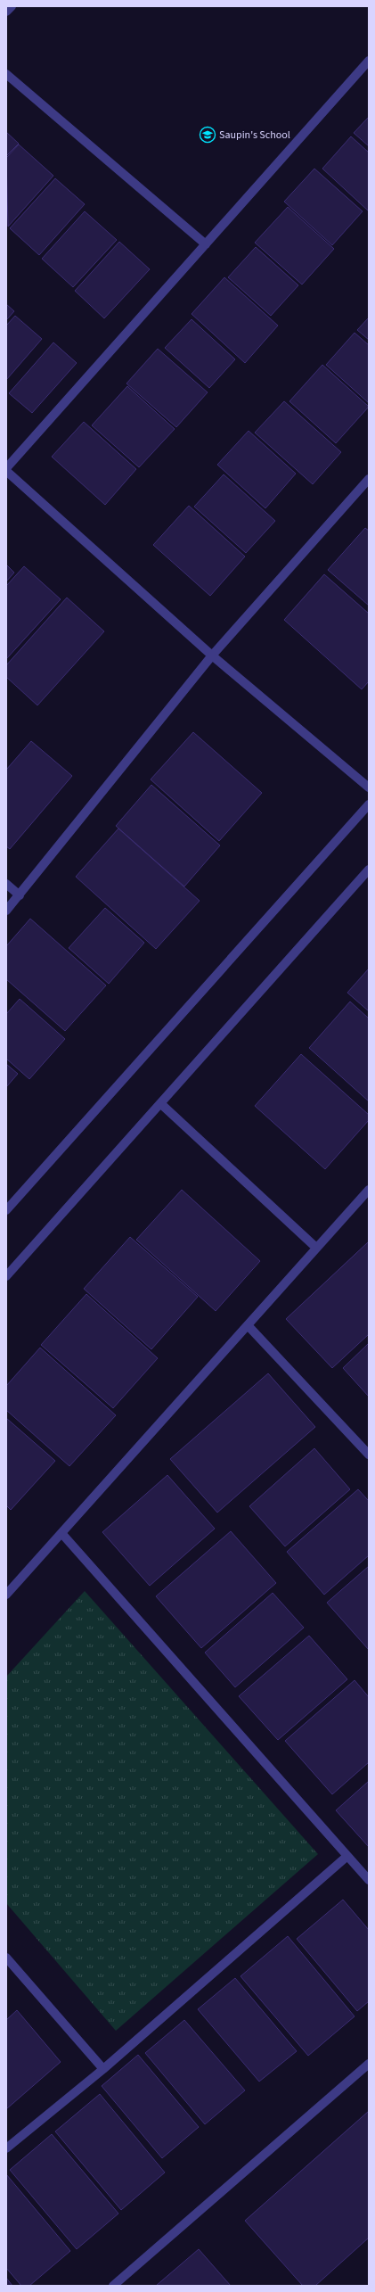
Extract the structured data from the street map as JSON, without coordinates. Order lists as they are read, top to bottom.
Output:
{
  "places": {
    "school or university": ["Saupin's School"]
  }
}
